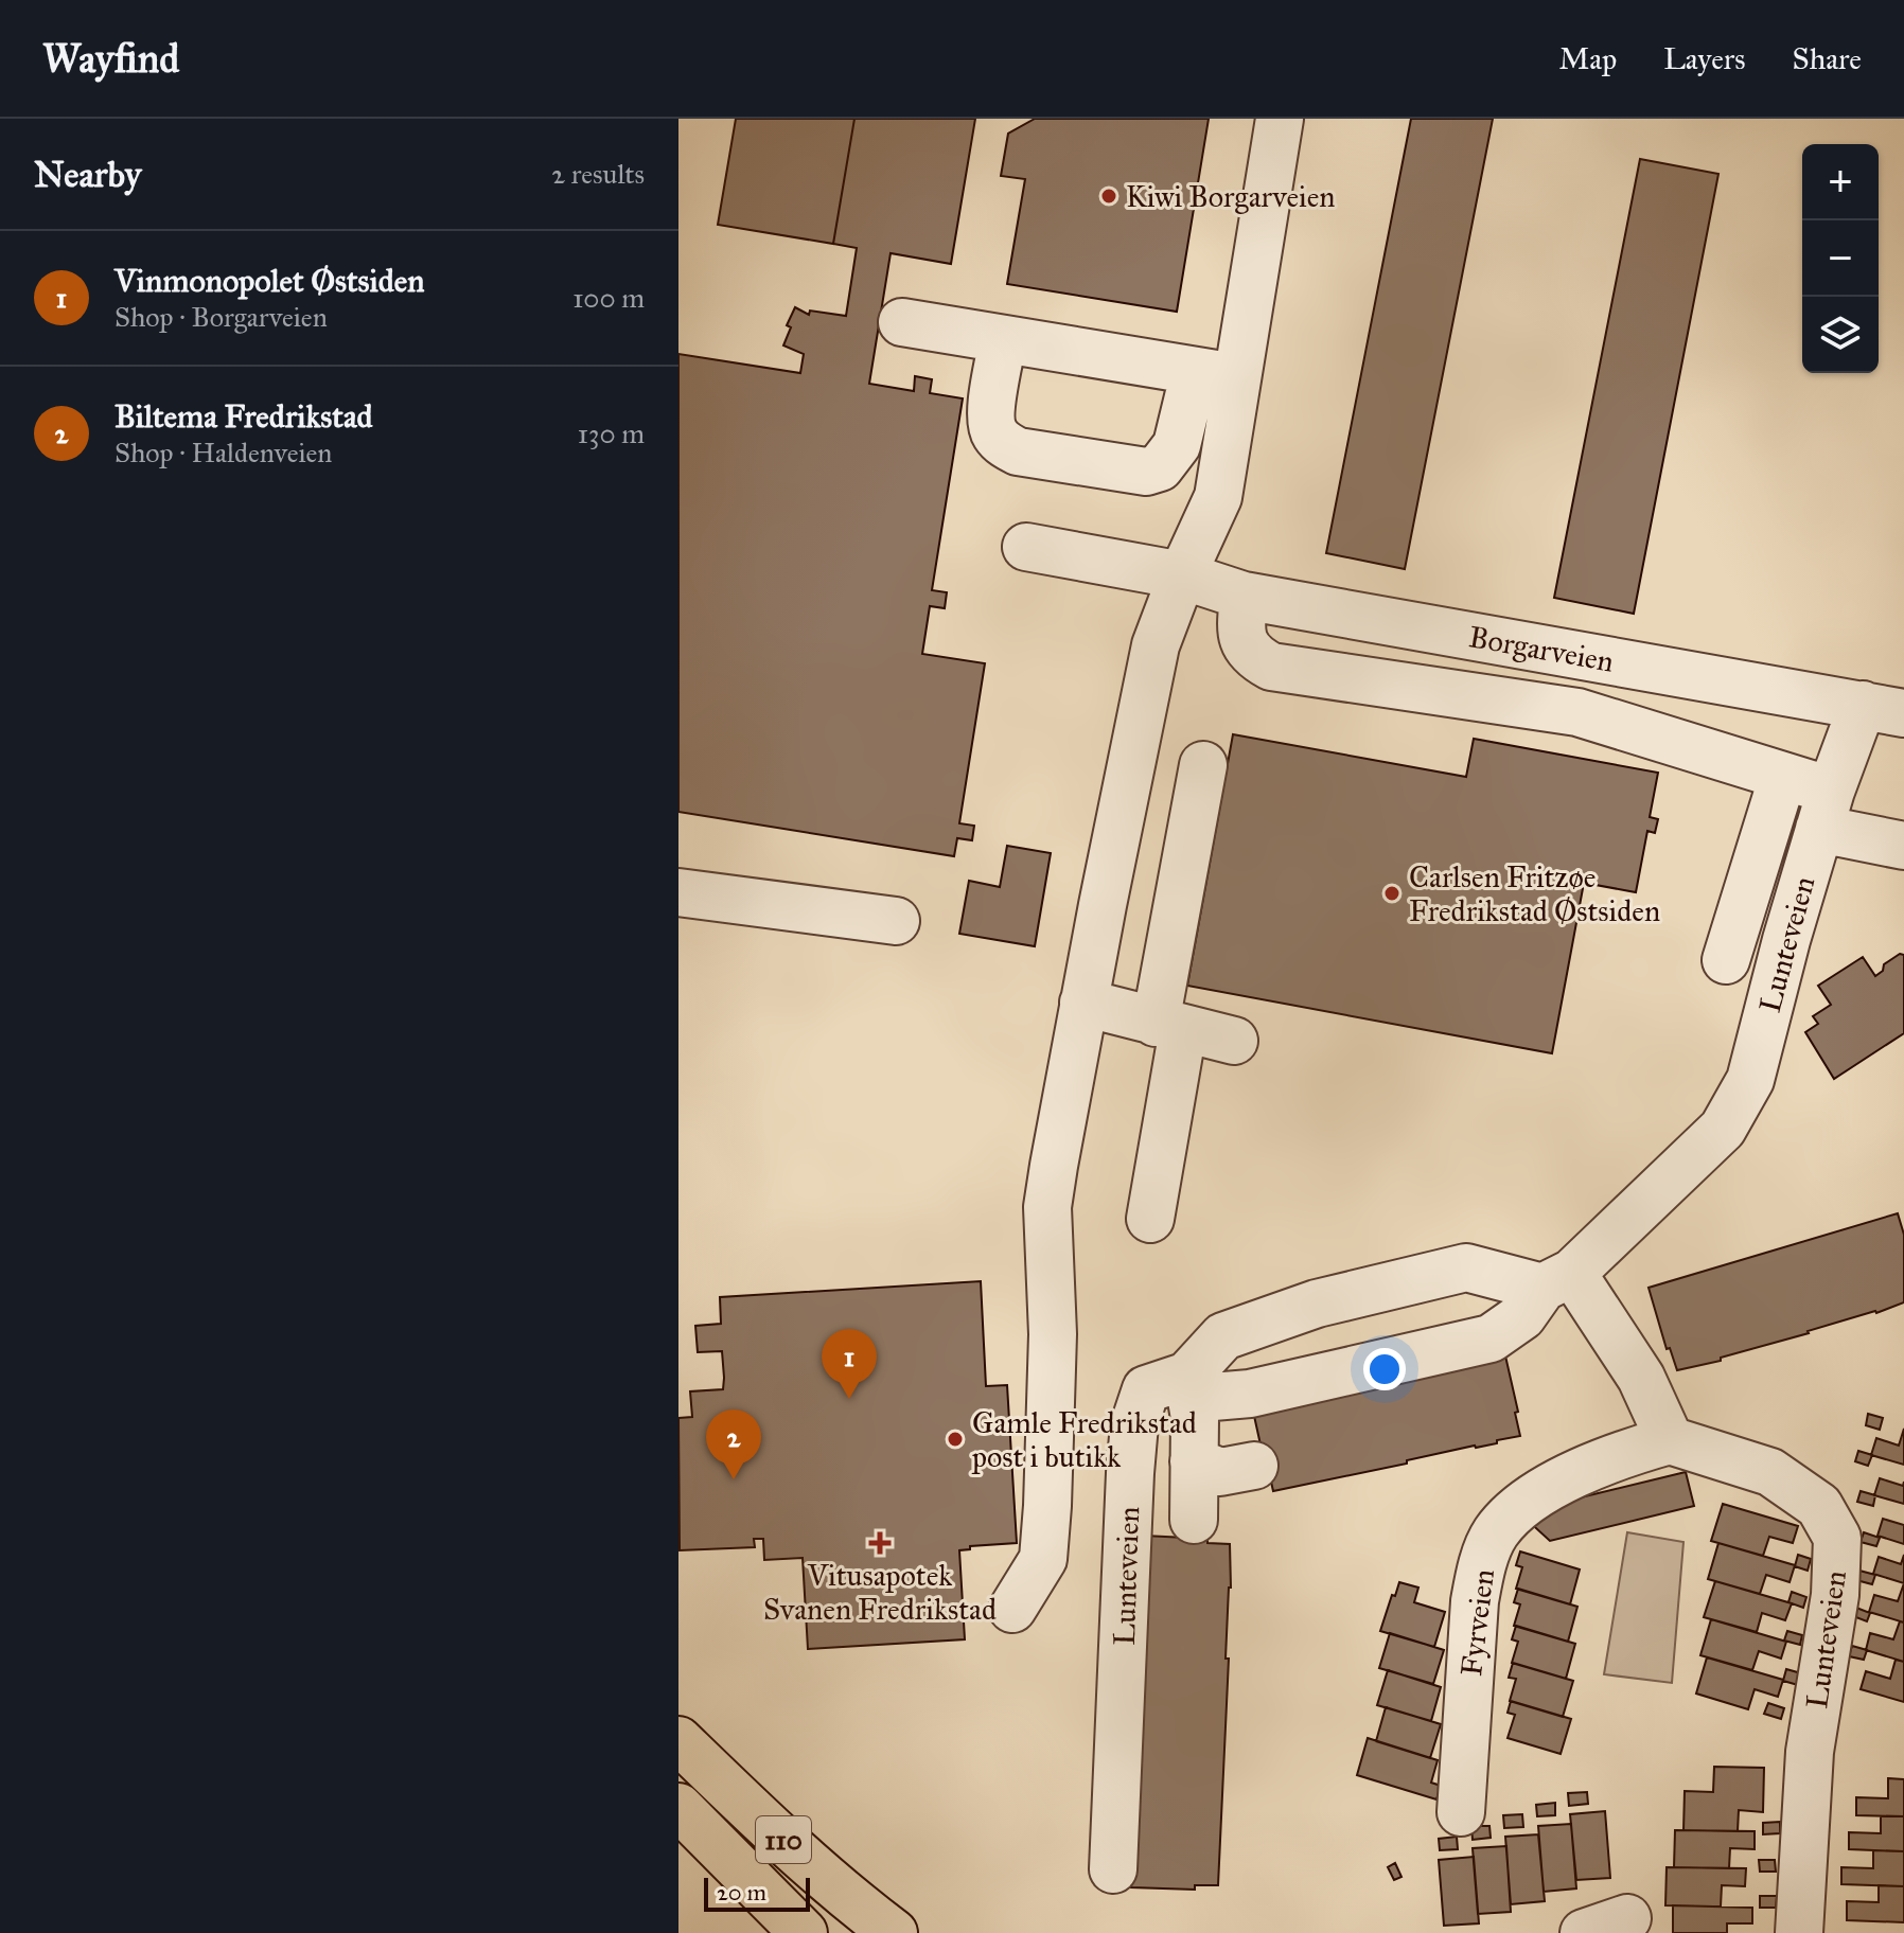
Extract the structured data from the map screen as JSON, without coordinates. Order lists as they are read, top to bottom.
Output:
{
  "streets": {
    "highway": ["110"],
    "street": ["Borgarveien", "Lunteveien", "Fyrveien"]
  },
  "crossings": [
    ["Borgarveien", "Lunteveien"],
    ["Lunteveien", "Fyrveien"]
  ],
  "places": {
    "other": ["Kiwi Borgarveien", "Carlsen Fritzøe Fredrikstad Østsiden", "Gamle Fredrikstad post i butikk"],
    "health": ["Vitusapotek Svanen Fredrikstad"]
  },
  "scale_bar": "20 m",
  "page": {
    "header": "Wayfind",
    "nav": ["Map", "Layers", "Share"],
    "heading": ["Nearby", "2 results"],
    "map_buttons": ["+", "−"],
    "list": [
      {
        "mark": "1",
        "name": "Vinmonopolet Østsiden",
        "note": "Shop · Borgarveien",
        "value": "100 m"
      },
      {
        "mark": "2",
        "name": "Biltema Fredrikstad",
        "note": "Shop · Haldenveien",
        "value": "130 m"
      }
    ],
    "pins": ["1", "2"],
    "scale": "20 m"
  }
}
